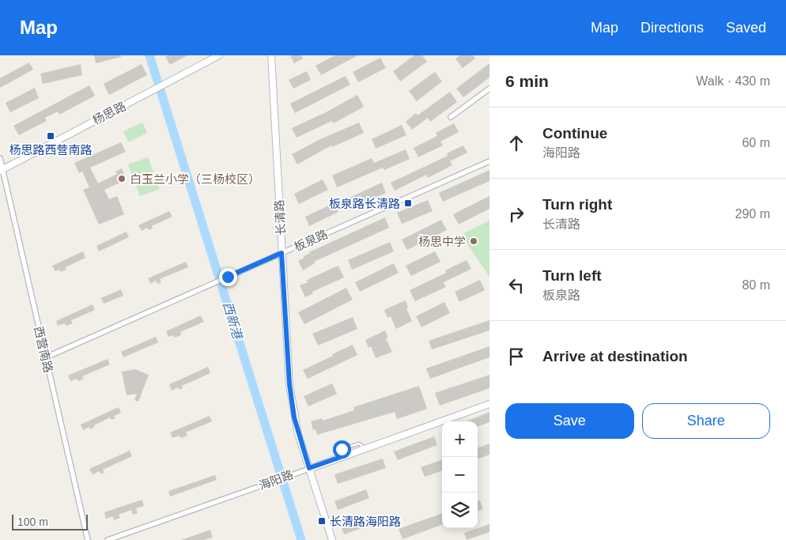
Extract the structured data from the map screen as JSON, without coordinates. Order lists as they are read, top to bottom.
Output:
{
  "streets": {
    "main road": ["杨思路", "长清路", "海阳路"],
    "street": ["板泉路", "西营南路"]
  },
  "crossings": [
    ["杨思路", "西营南路"],
    ["长清路", "板泉路"],
    ["长清路", "海阳路"],
    ["板泉路", "西营南路"]
  ],
  "water": ["西新港"],
  "places": {
    "transit": ["杨思路西营南路", "板泉路长清路", "长清路海阳路"],
    "other": ["白玉兰小学（三杨校区）", "杨思中学"]
  },
  "scale_bar": "100 m",
  "page": {
    "header": "Map",
    "nav": ["Map", "Directions", "Saved"],
    "heading": ["6 min", "Walk · 430 m"],
    "list": [
      ["Continue", "海阳路", "60 m"],
      ["Turn right", "长清路", "290 m"],
      ["Turn left", "板泉路", "80 m"],
      "Arrive at destination"
    ],
    "buttons": ["Save", "Share"],
    "map_buttons": ["+", "−"],
    "scale": "100 m"
  }
}
